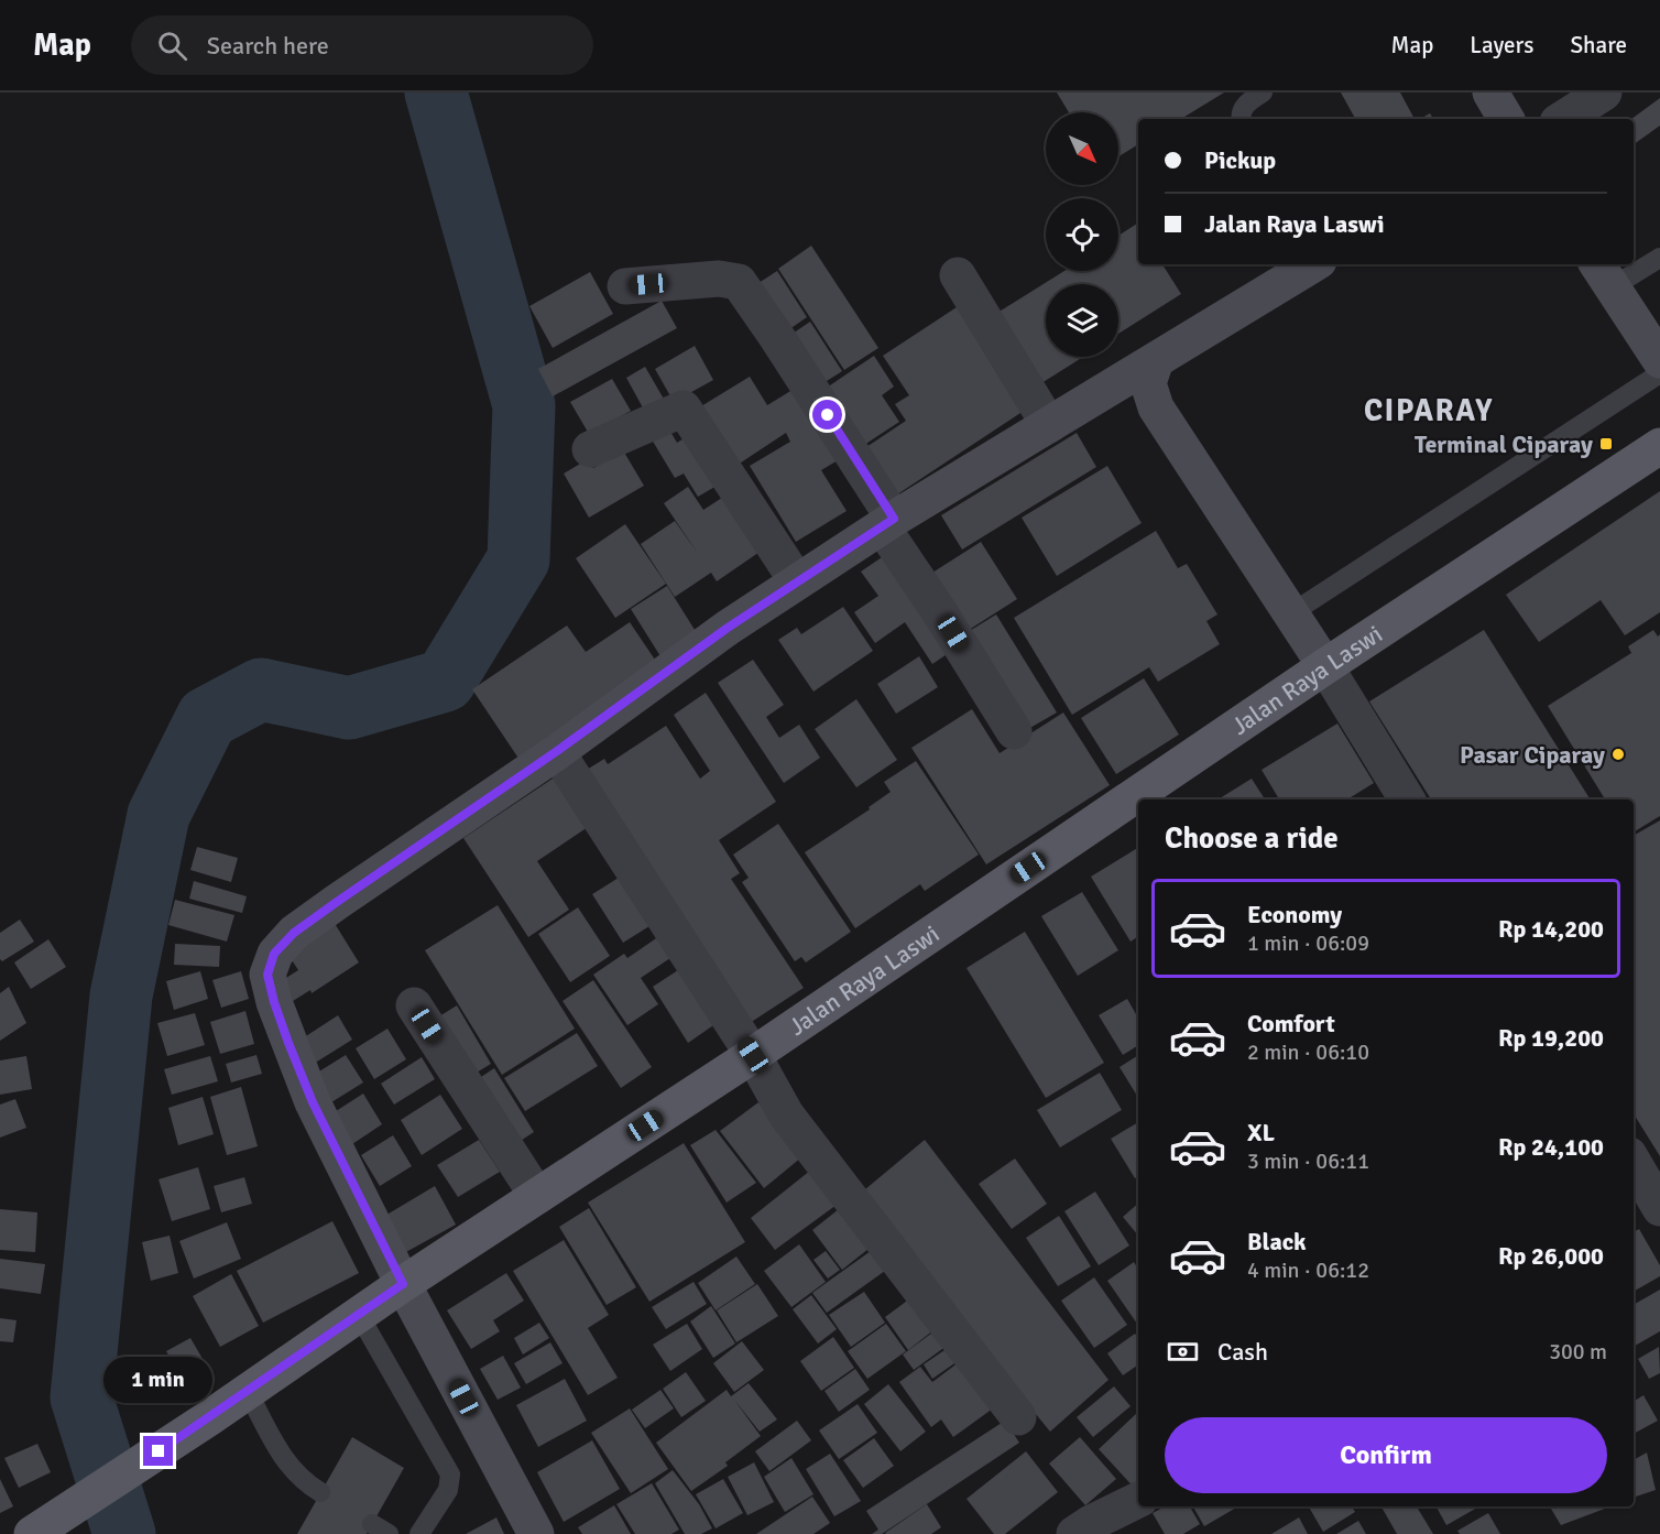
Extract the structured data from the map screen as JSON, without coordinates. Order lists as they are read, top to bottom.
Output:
{
  "streets": {
    "main road": ["Jalan Raya Laswi"]
  },
  "districts": ["CIPARAY"],
  "places": {
    "transit": ["Terminal Ciparay"],
    "other": ["Pasar Ciparay"]
  },
  "north": "bottom right",
  "page": {
    "header": "Map",
    "search": "Search here",
    "nav": ["Map", "Layers", "Share"],
    "banner": ["Pickup", "Jalan Raya Laswi"],
    "heading": "Choose a ride",
    "list": [
      {
        "name": "Economy",
        "note": "1 min · 06:09",
        "value": "Rp 14,200"
      },
      {
        "name": "Comfort",
        "note": "2 min · 06:10",
        "value": "Rp 19,200"
      },
      {
        "name": "XL",
        "note": "3 min · 06:11",
        "value": "Rp 24,100"
      },
      {
        "name": "Black",
        "note": "4 min · 06:12",
        "value": "Rp 26,000"
      }
    ],
    "pay": ["Cash", "300 m"],
    "bubble": "1 min",
    "buttons": "Confirm"
  }
}
